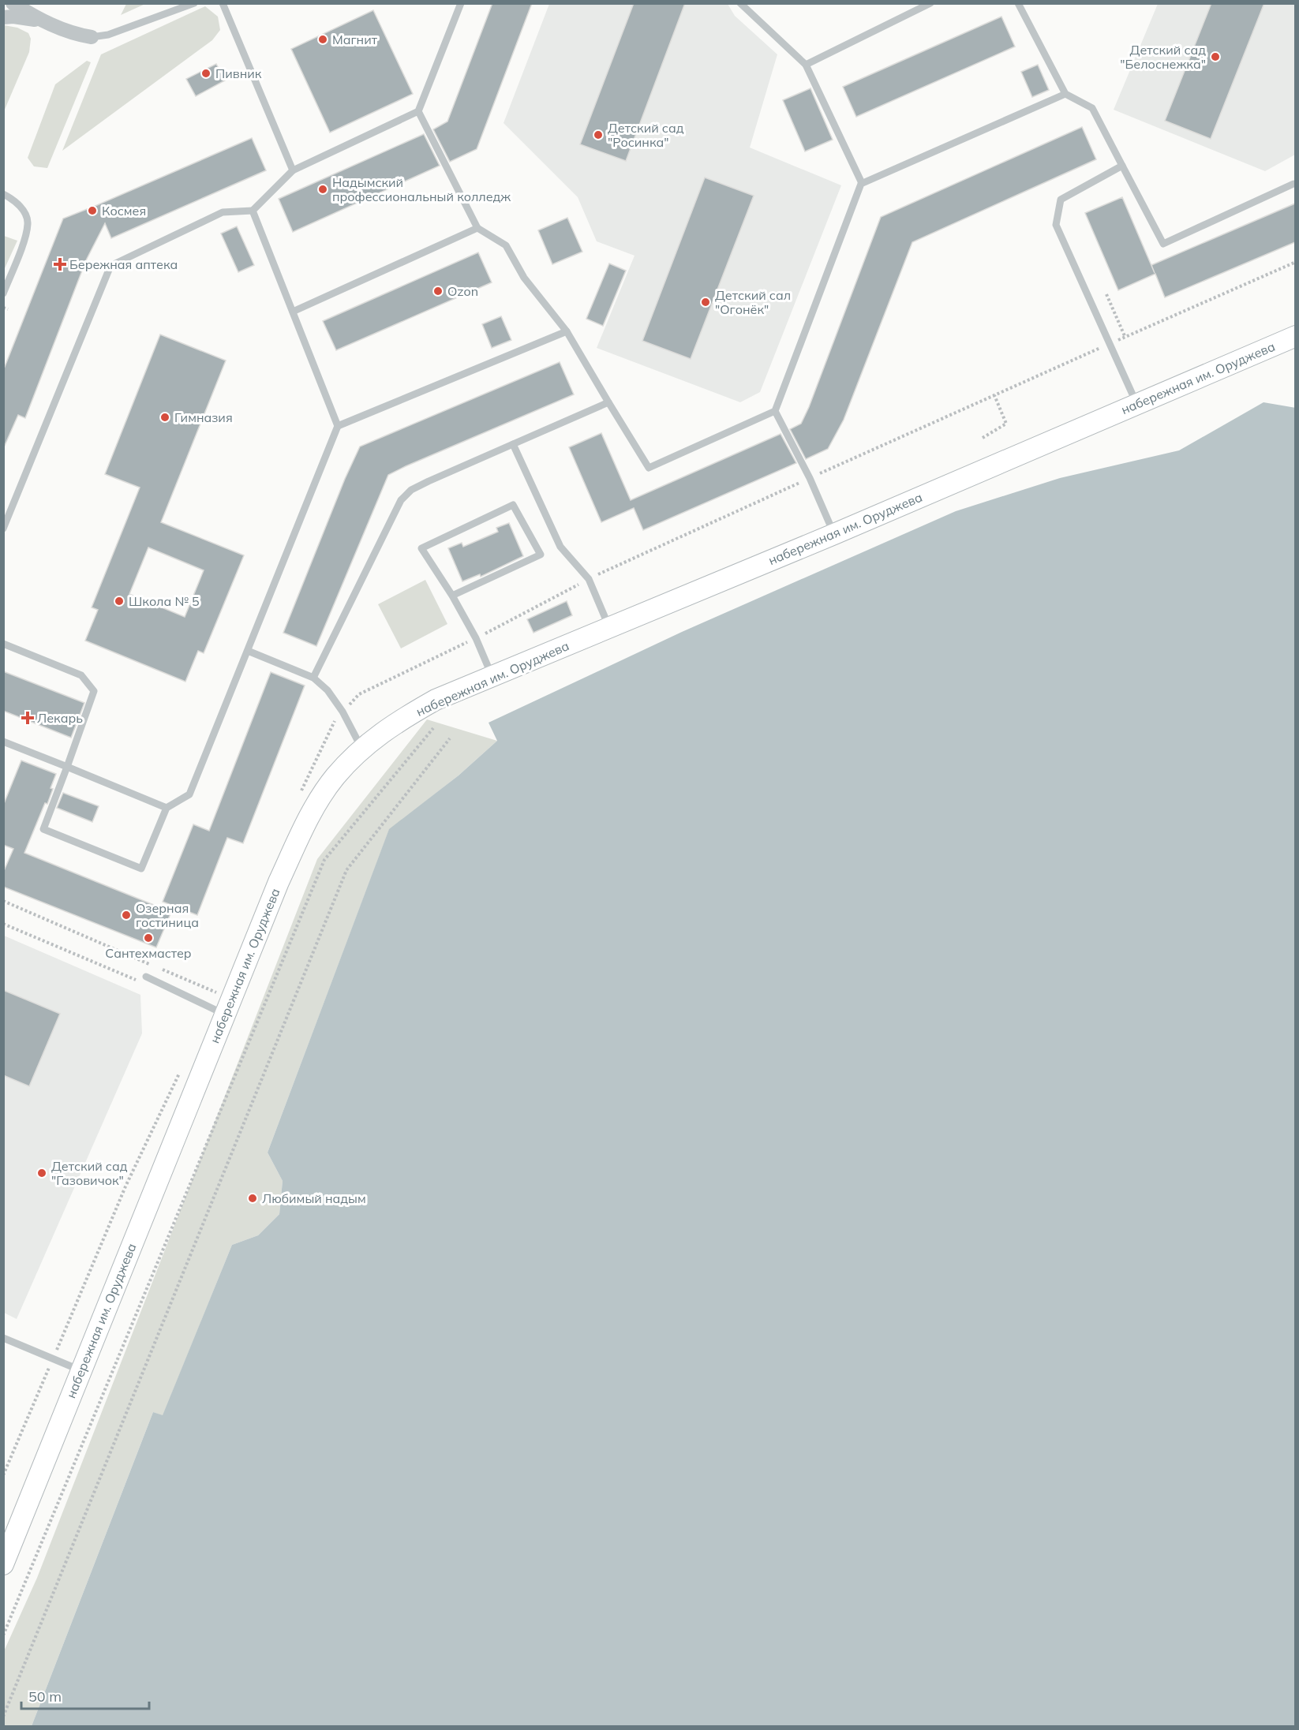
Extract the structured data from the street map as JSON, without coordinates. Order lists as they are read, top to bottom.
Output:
{
  "streets": {
    "street": ["набережная им. Оруджева"]
  },
  "places": {
    "other": [
      "Магнит",
      "Детский сад \"Белоснежка\"",
      "Пивник",
      "Детский сад \"Росинка\"",
      "Надымский профессиональный колледж",
      "Космея",
      "Ozon",
      "Детский сал \"Огонёк\"",
      "Гимназия",
      "Школа № 5",
      "Озерная гостиница",
      "Сантехмастер",
      "Детский сад \"Газовичок\"",
      "Любимый надым"
    ],
    "health": ["Бережная аптека", "Лекарь"]
  },
  "scale_bar": "50 m"
}
